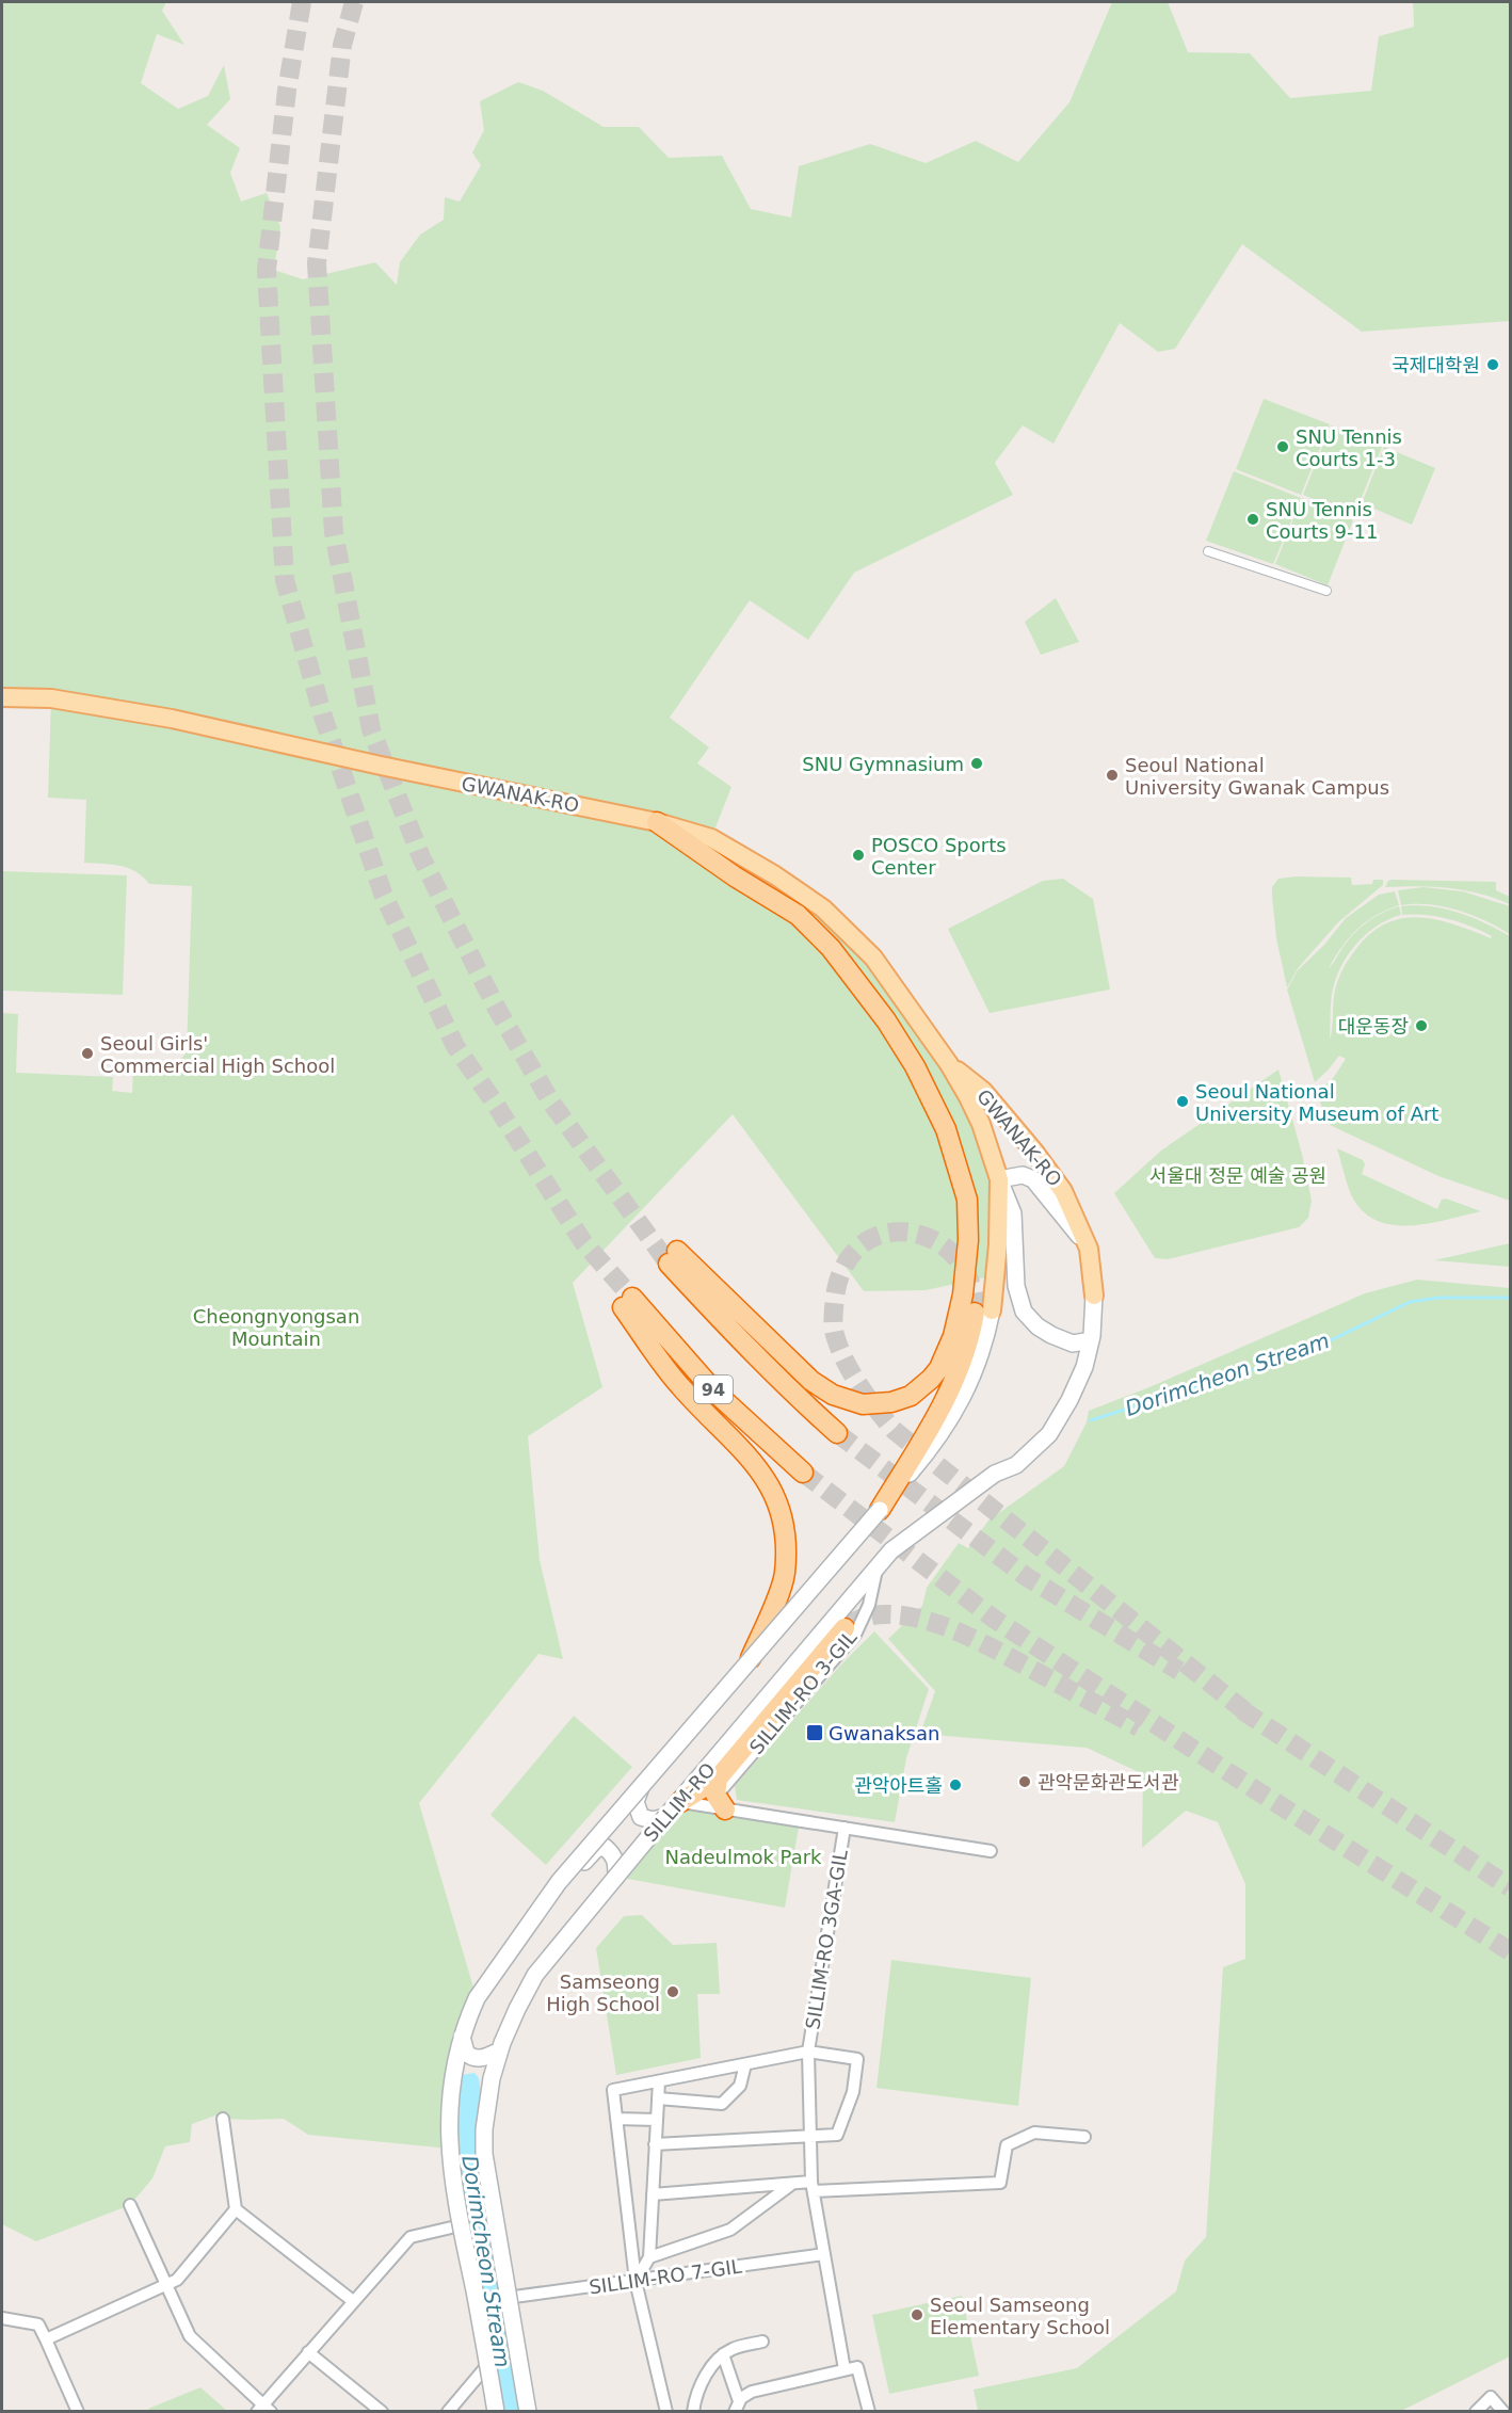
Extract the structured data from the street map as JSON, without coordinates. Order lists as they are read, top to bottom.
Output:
{
  "streets": {
    "highway": ["94"],
    "main road": ["GWANAK-RO", "SILLIM-RO"],
    "street": ["SILLIM-RO 3-GIL", "SILLIM-RO 3GA-GIL", "SILLIM-RO 7-GIL"]
  },
  "crossings": [
    ["GWANAK-RO", "SILLIM-RO"],
    ["94", "SILLIM-RO"],
    ["SILLIM-RO 3-GIL", "SILLIM-RO"],
    ["SILLIM-RO", "SILLIM-RO 7-GIL"],
    ["SILLIM-RO 3GA-GIL", "SILLIM-RO 7-GIL"]
  ],
  "water": ["Dorimcheon Stream"],
  "parks": ["서울대 정문 예술 공원", "Cheongnyongsan Mountain", "Nadeulmok Park"],
  "places": {
    "other": [
      "국제대학원",
      "SNU Tennis Courts 1-3",
      "SNU Tennis Courts 9-11",
      "SNU Gymnasium",
      "Seoul National University Gwanak Campus",
      "POSCO Sports Center",
      "대운동장",
      "Seoul Girls' Commercial High School",
      "Seoul National University Museum of Art",
      "관악문화관도서관",
      "관악아트홀",
      "Samseong High School",
      "Seoul Samseong Elementary School"
    ],
    "transit": ["Gwanaksan"]
  }
}
